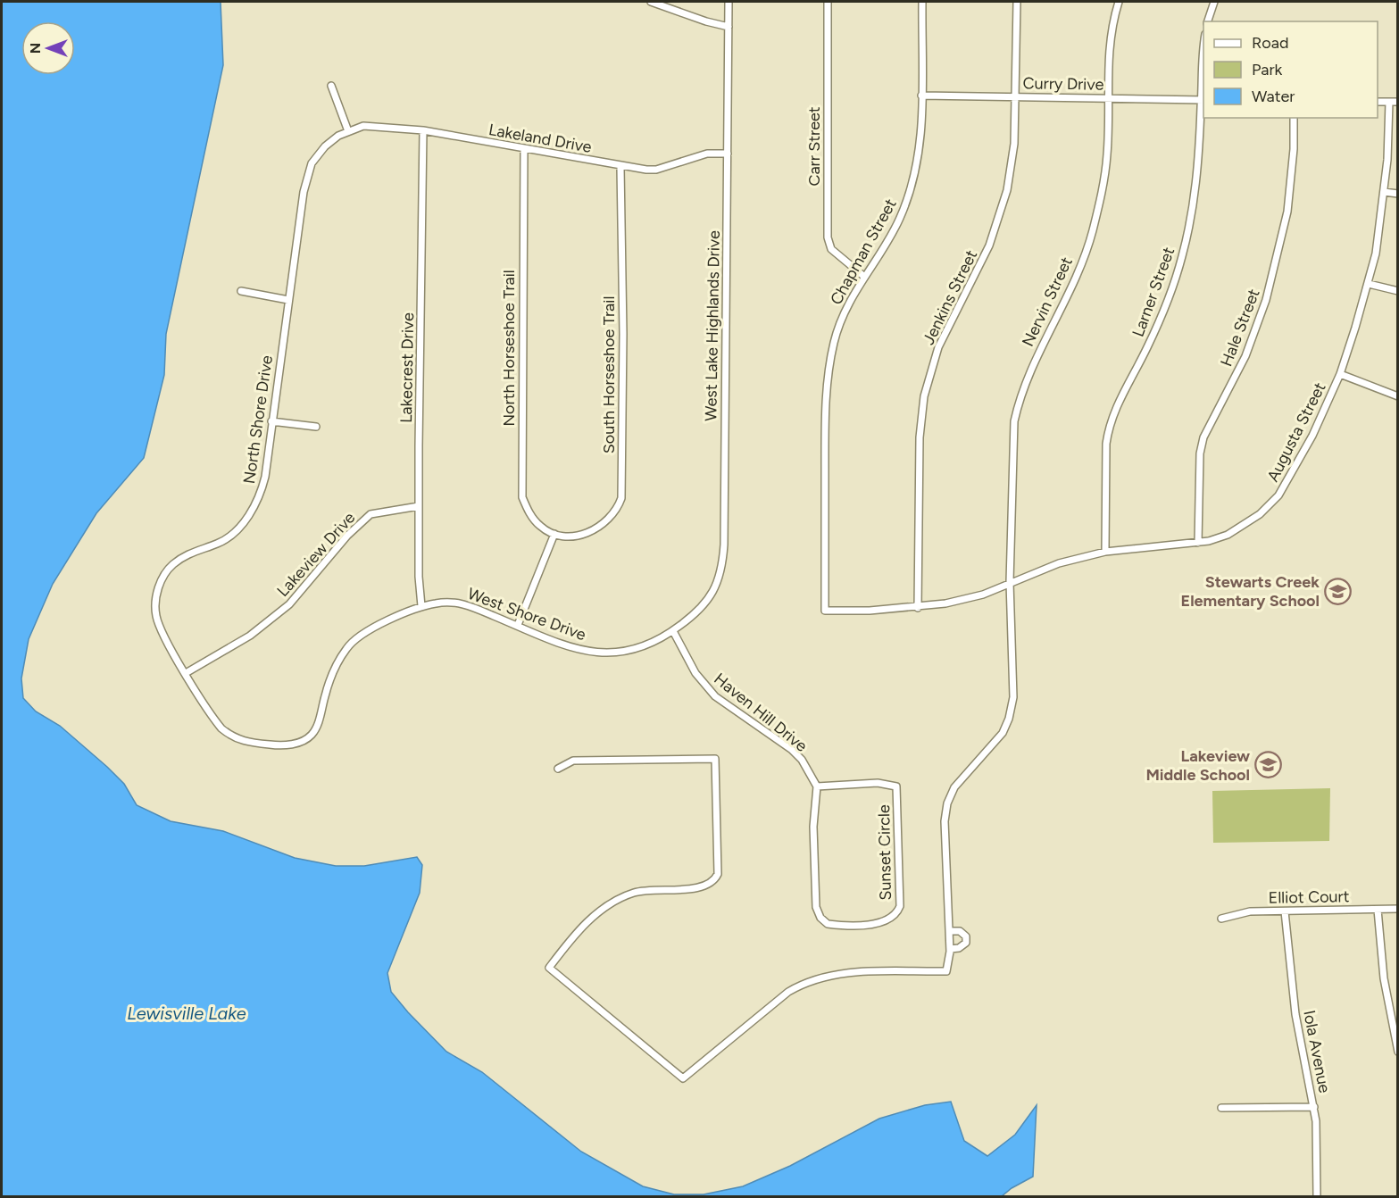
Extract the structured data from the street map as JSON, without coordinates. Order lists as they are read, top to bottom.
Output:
{
  "streets": {
    "street": [
      "Curry Drive",
      "Lakeland Drive",
      "Carr Street",
      "Chapman Street",
      "Larner Street",
      "Jenkins Street",
      "Nervin Street",
      "West Lake Highlands Drive",
      "Hale Street",
      "North Horseshoe Trail",
      "Lakecrest Drive",
      "South Horseshoe Trail",
      "North Shore Drive",
      "Augusta Street",
      "Lakeview Drive",
      "West Shore Drive",
      "Haven Hill Drive",
      "Sunset Circle",
      "Elliot Court",
      "Iola Avenue"
    ]
  },
  "crossings": [
    ["Curry Drive", "Chapman Street"],
    ["Curry Drive", "Larner Street"],
    ["Curry Drive", "Jenkins Street"],
    ["Curry Drive", "Nervin Street"],
    ["Lakeland Drive", "West Lake Highlands Drive"],
    ["Lakeland Drive", "North Horseshoe Trail"],
    ["Lakeland Drive", "Lakecrest Drive"],
    ["Lakeland Drive", "South Horseshoe Trail"],
    ["Lakeland Drive", "North Shore Drive"],
    ["Carr Street", "Chapman Street"],
    ["Chapman Street", "Augusta Street"],
    ["Larner Street", "Augusta Street"],
    ["Jenkins Street", "Augusta Street"],
    ["Nervin Street", "Augusta Street"],
    ["West Lake Highlands Drive", "West Shore Drive"],
    ["West Lake Highlands Drive", "Haven Hill Drive"],
    ["Hale Street", "Augusta Street"],
    ["North Horseshoe Trail", "South Horseshoe Trail"],
    ["Lakecrest Drive", "Lakeview Drive"],
    ["Lakecrest Drive", "West Shore Drive"],
    ["North Shore Drive", "Lakeview Drive"],
    ["North Shore Drive", "West Shore Drive"],
    ["Lakeview Drive", "West Shore Drive"],
    ["West Shore Drive", "Haven Hill Drive"],
    ["Haven Hill Drive", "Sunset Circle"],
    ["Elliot Court", "Iola Avenue"]
  ],
  "water": ["Lewisville Lake"],
  "places": {
    "school or university": ["Stewarts Creek Elementary School", "Lakeview Middle School"]
  },
  "legend": ["Road", "Park", "Water"],
  "north": "left"
}
